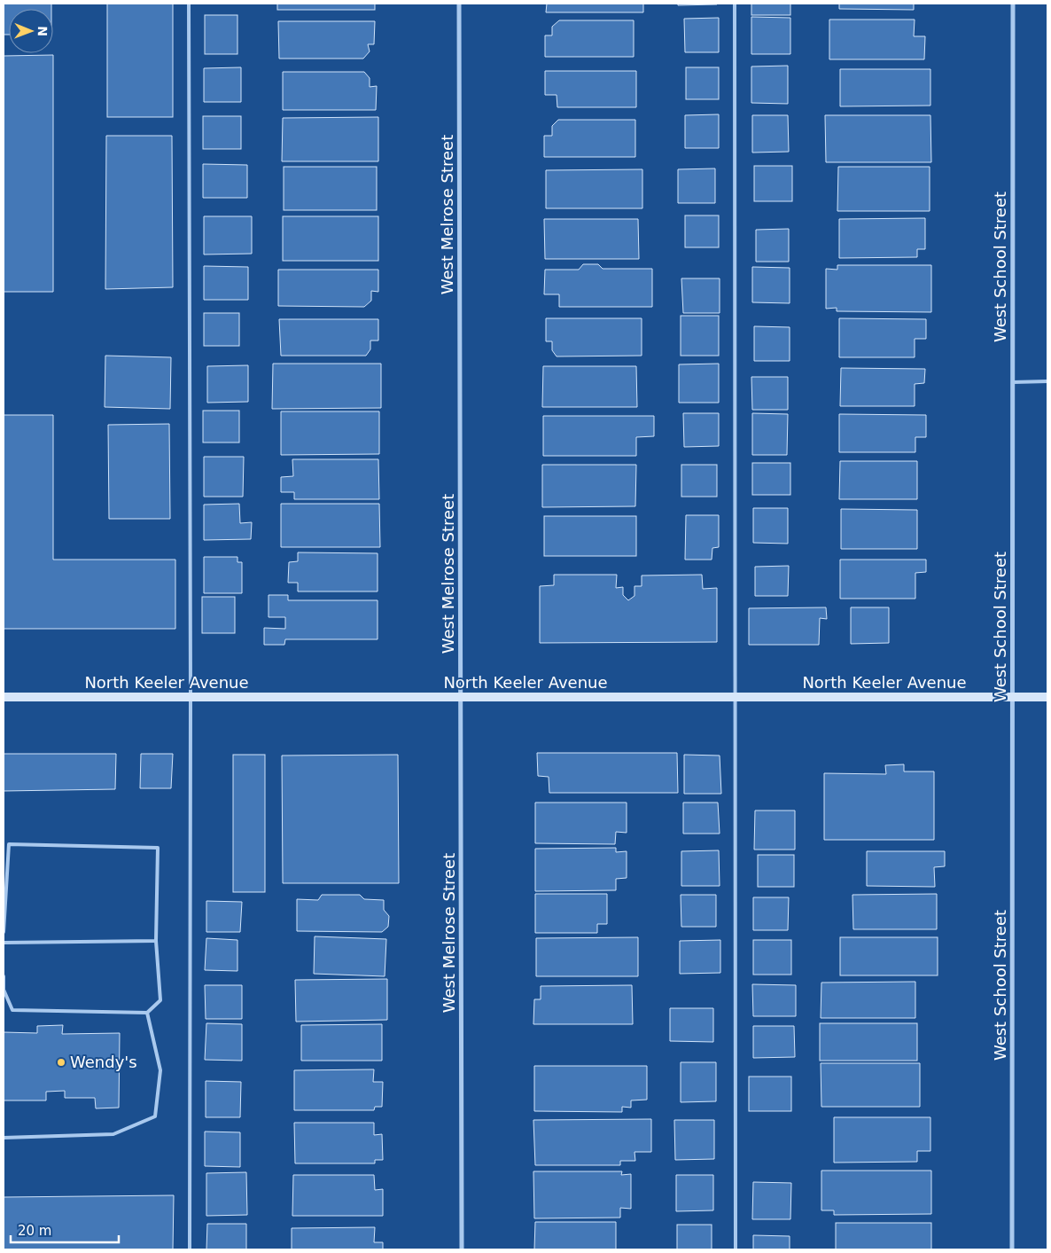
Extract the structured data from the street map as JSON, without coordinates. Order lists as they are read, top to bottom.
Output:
{
  "streets": {
    "street": ["West Melrose Street", "West School Street", "North Keeler Avenue"]
  },
  "crossings": [
    ["West Melrose Street", "North Keeler Avenue"],
    ["West School Street", "North Keeler Avenue"]
  ],
  "places": ["Wendy's"],
  "scale_bar": "20 m",
  "north": "right"
}
